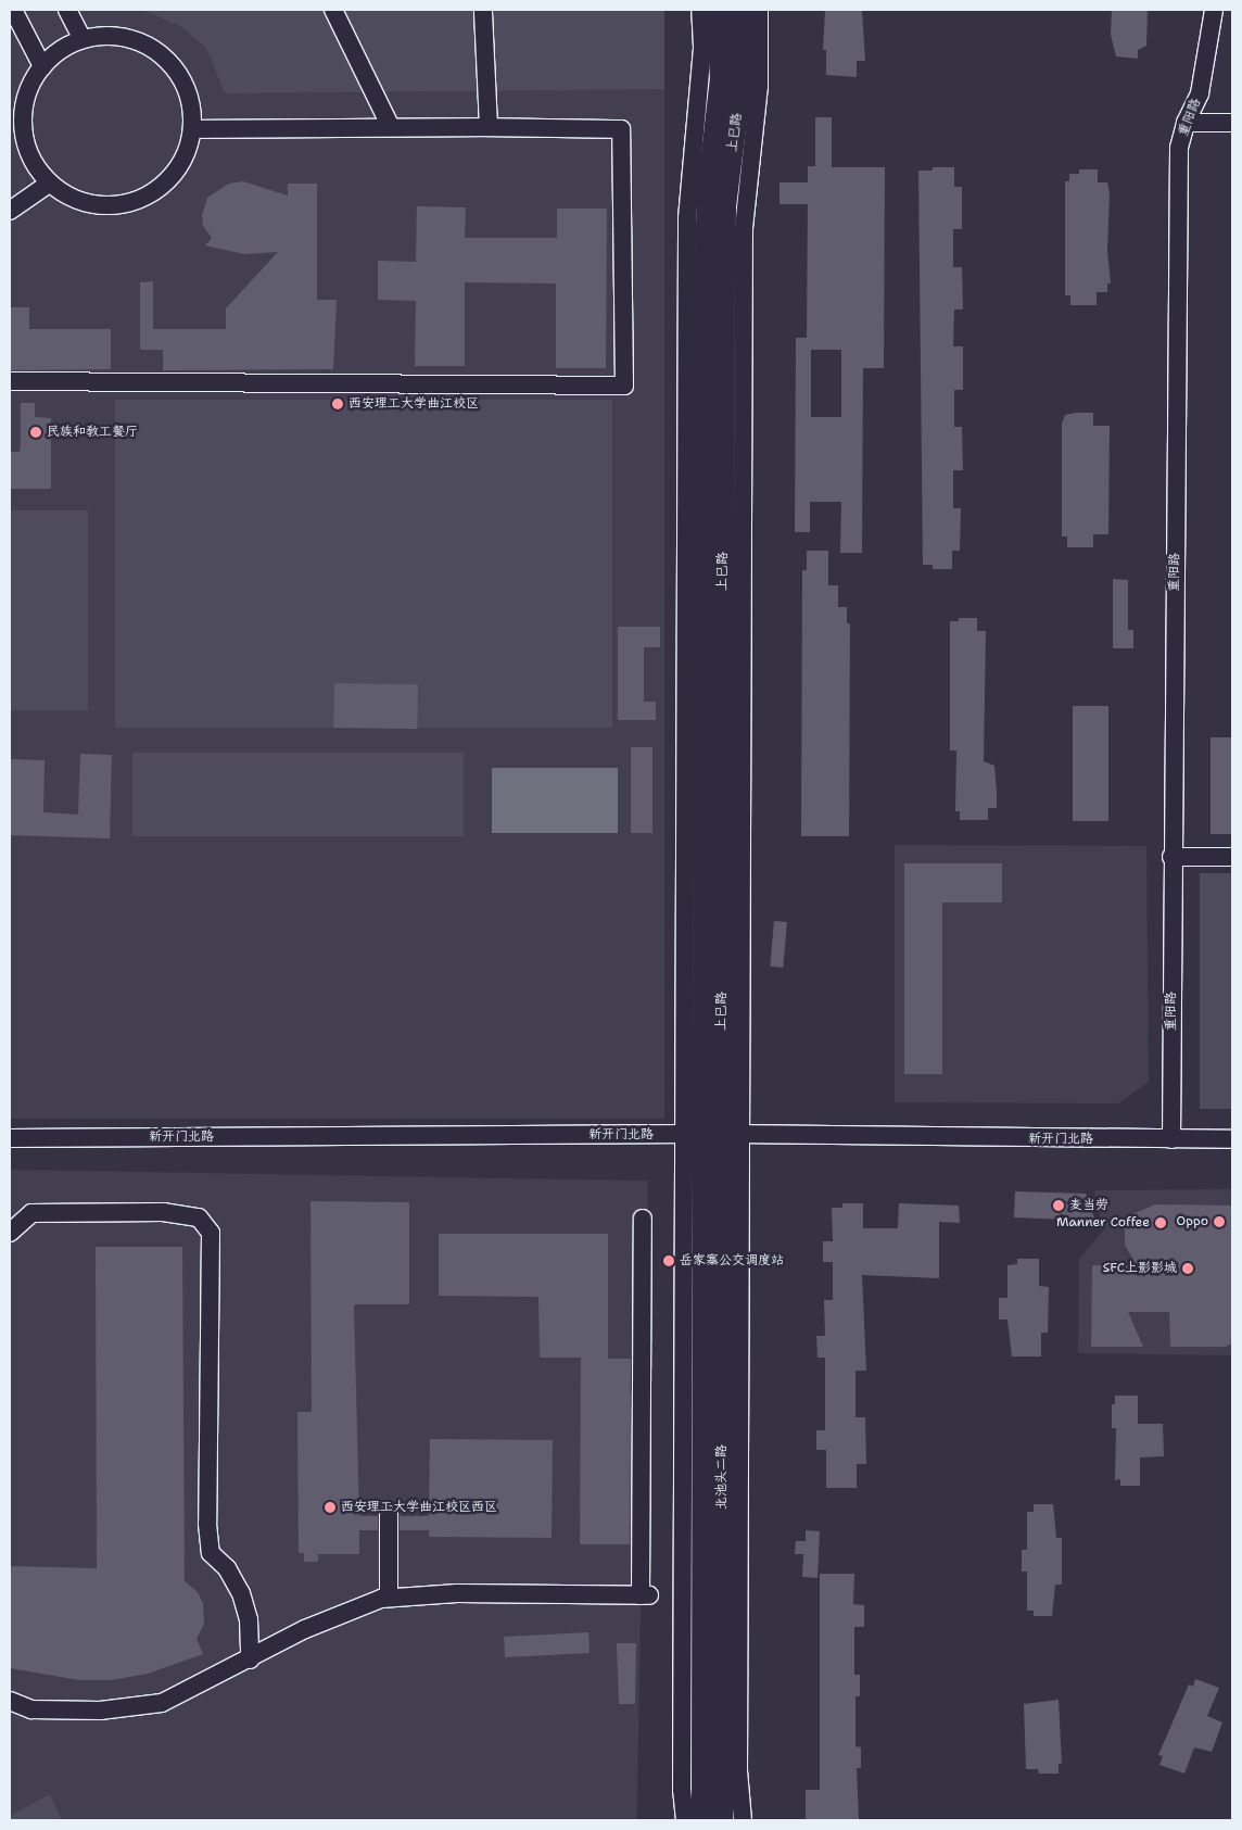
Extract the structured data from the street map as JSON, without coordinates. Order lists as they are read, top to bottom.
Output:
{
  "streets": {
    "main road": ["上巳路", "北池头二路"],
    "street": ["重阳路", "新开门北路"]
  },
  "crossings": [
    ["重阳路", "新开门北路"],
    ["上巳路", "新开门北路"],
    ["上巳路", "北池头二路"],
    ["新开门北路", "北池头二路"]
  ],
  "places": [
    "西安理工大学曲江校区",
    "民族和教工餐厅",
    "麦当劳",
    "Oppo",
    "Manner Coffee",
    "岳家寨公交调度站",
    "SFC上影影城",
    "西安理工大学曲江校区西区"
  ]
}
